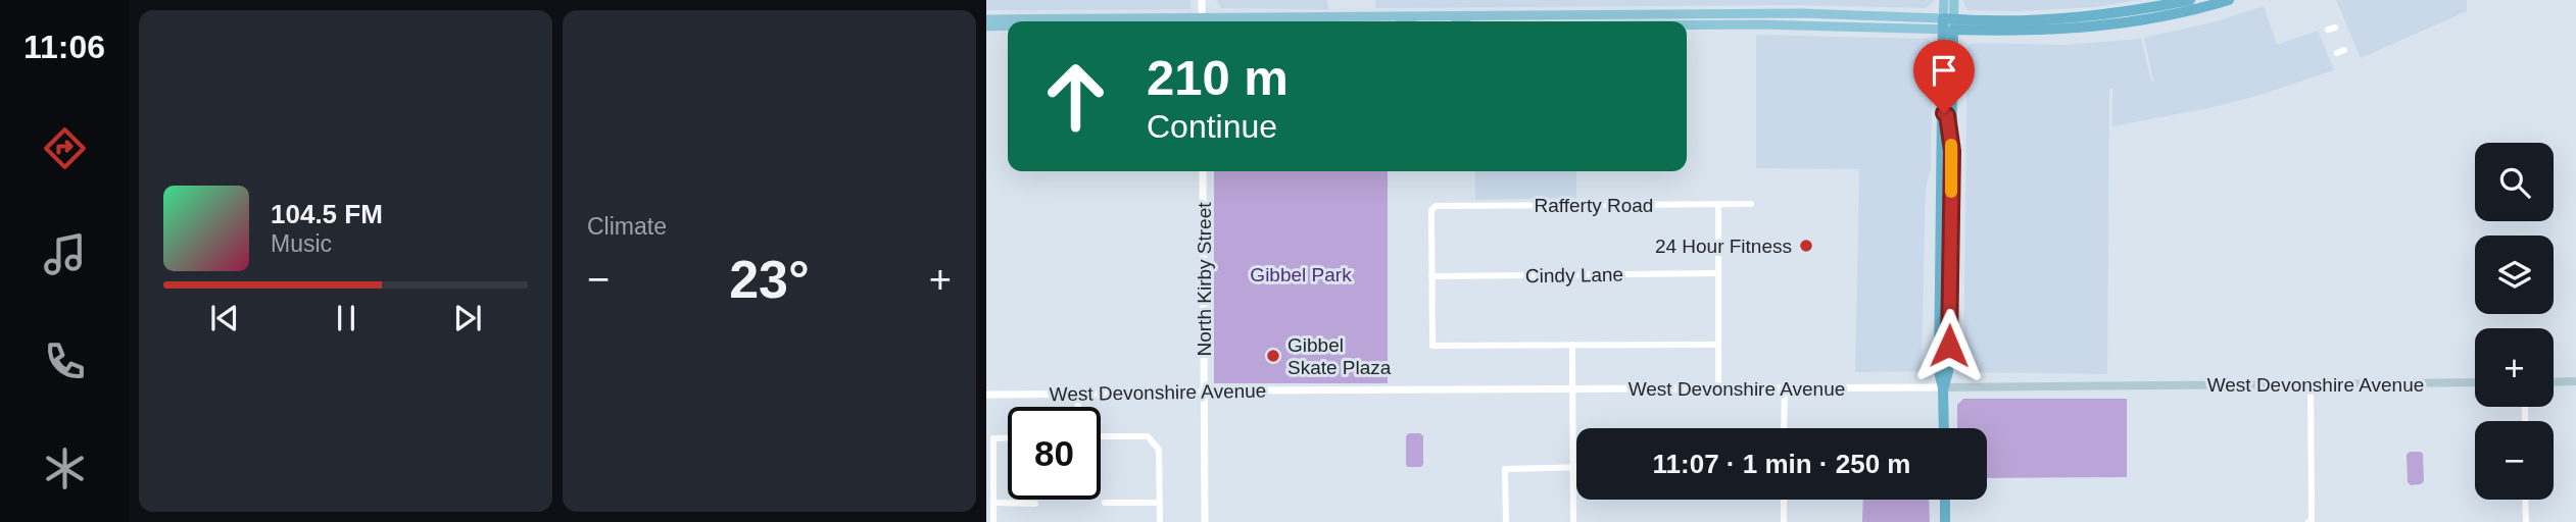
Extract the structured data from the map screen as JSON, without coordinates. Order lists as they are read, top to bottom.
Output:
{
  "streets": {
    "main road": ["West Devonshire Avenue"],
    "street": ["Rafferty Road", "Cindy Lane", "North Kirby Street"]
  },
  "crossings": [
    ["Rafferty Road", "Cindy Lane"],
    ["North Kirby Street", "West Devonshire Avenue"]
  ],
  "parks": ["Gibbel Park"],
  "places": ["24 Hour Fitness", "Gibbel Skate Plaza"],
  "page": {
    "tabs": "11:06",
    "tile": "Climate",
    "turn": ["210 m", "Continue"],
    "map_buttons": ["+", "−"],
    "song": ["104.5 FM", "Music"],
    "heat": ["−", "23°", "+"],
    "limit": "80",
    "trip": "11:07 · 1 min · 250 m"
  }
}
